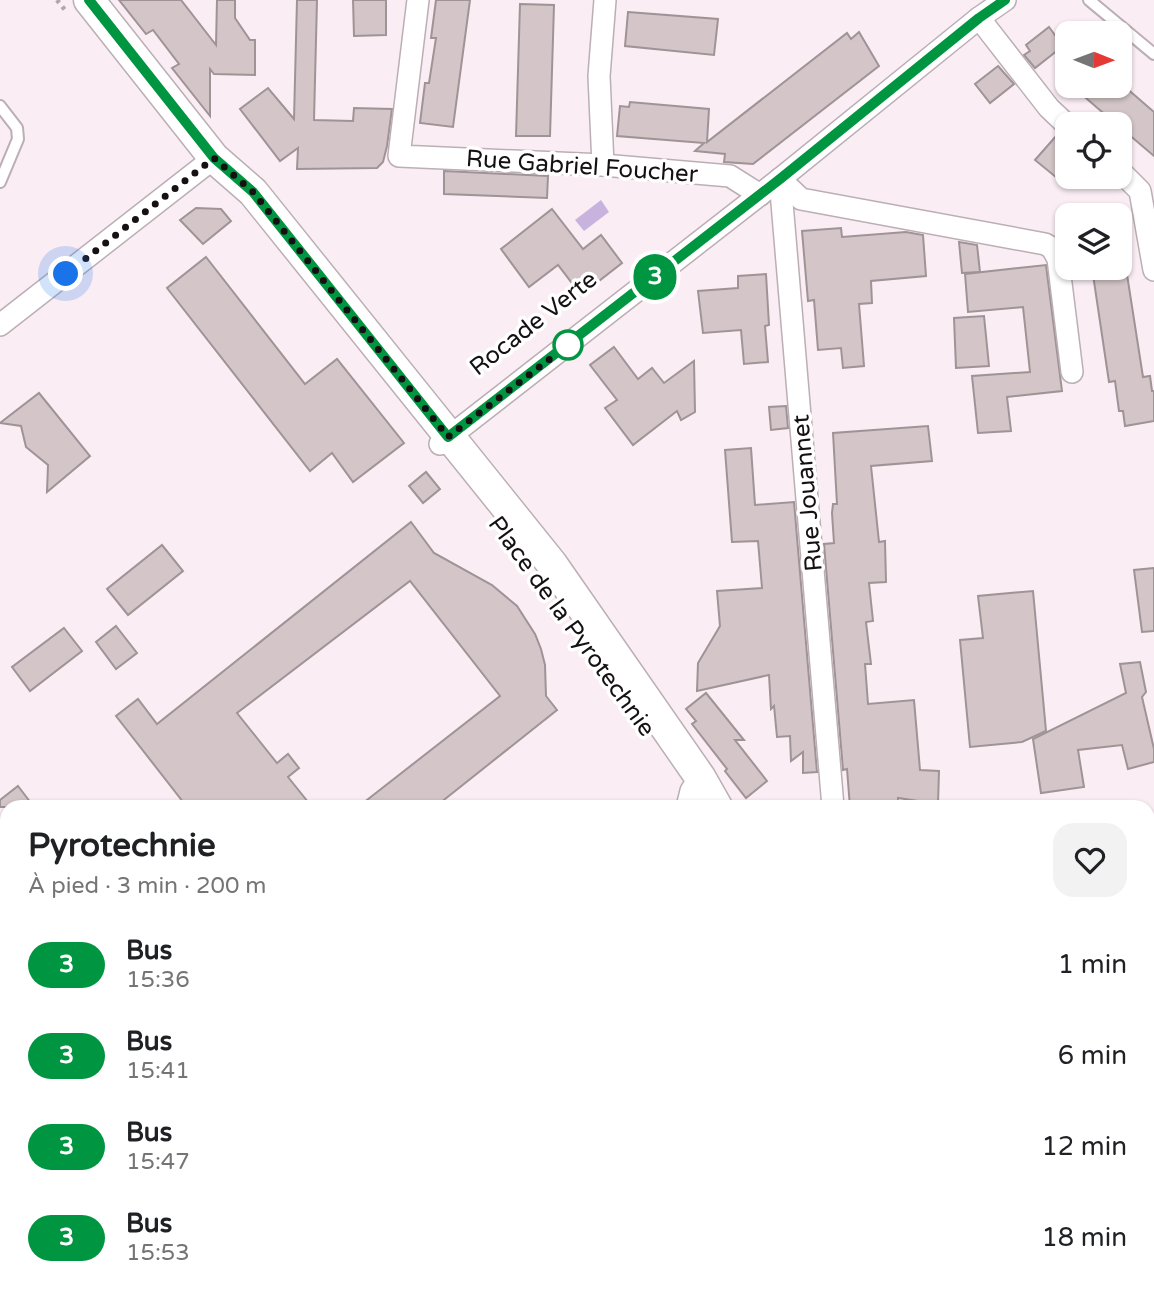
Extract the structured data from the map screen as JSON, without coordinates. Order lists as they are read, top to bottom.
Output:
{
  "streets": {
    "main road": ["Place de la Pyrotechnie"],
    "street": ["Rue Gabriel Foucher", "Rue Jouannet"]
  },
  "lines": ["bus line 3"],
  "north": "right",
  "page": {
    "on_map": "3",
    "heading": ["Pyrotechnie", "À pied · 3 min · 200 m"],
    "list": [
      {
        "mark": "3",
        "name": "Bus",
        "note": "15:36",
        "value": "1 min"
      },
      {
        "mark": "3",
        "name": "Bus",
        "note": "15:41",
        "value": "6 min"
      },
      {
        "mark": "3",
        "name": "Bus",
        "note": "15:47",
        "value": "12 min"
      },
      {
        "mark": "3",
        "name": "Bus",
        "note": "15:53",
        "value": "18 min"
      }
    ]
  }
}
